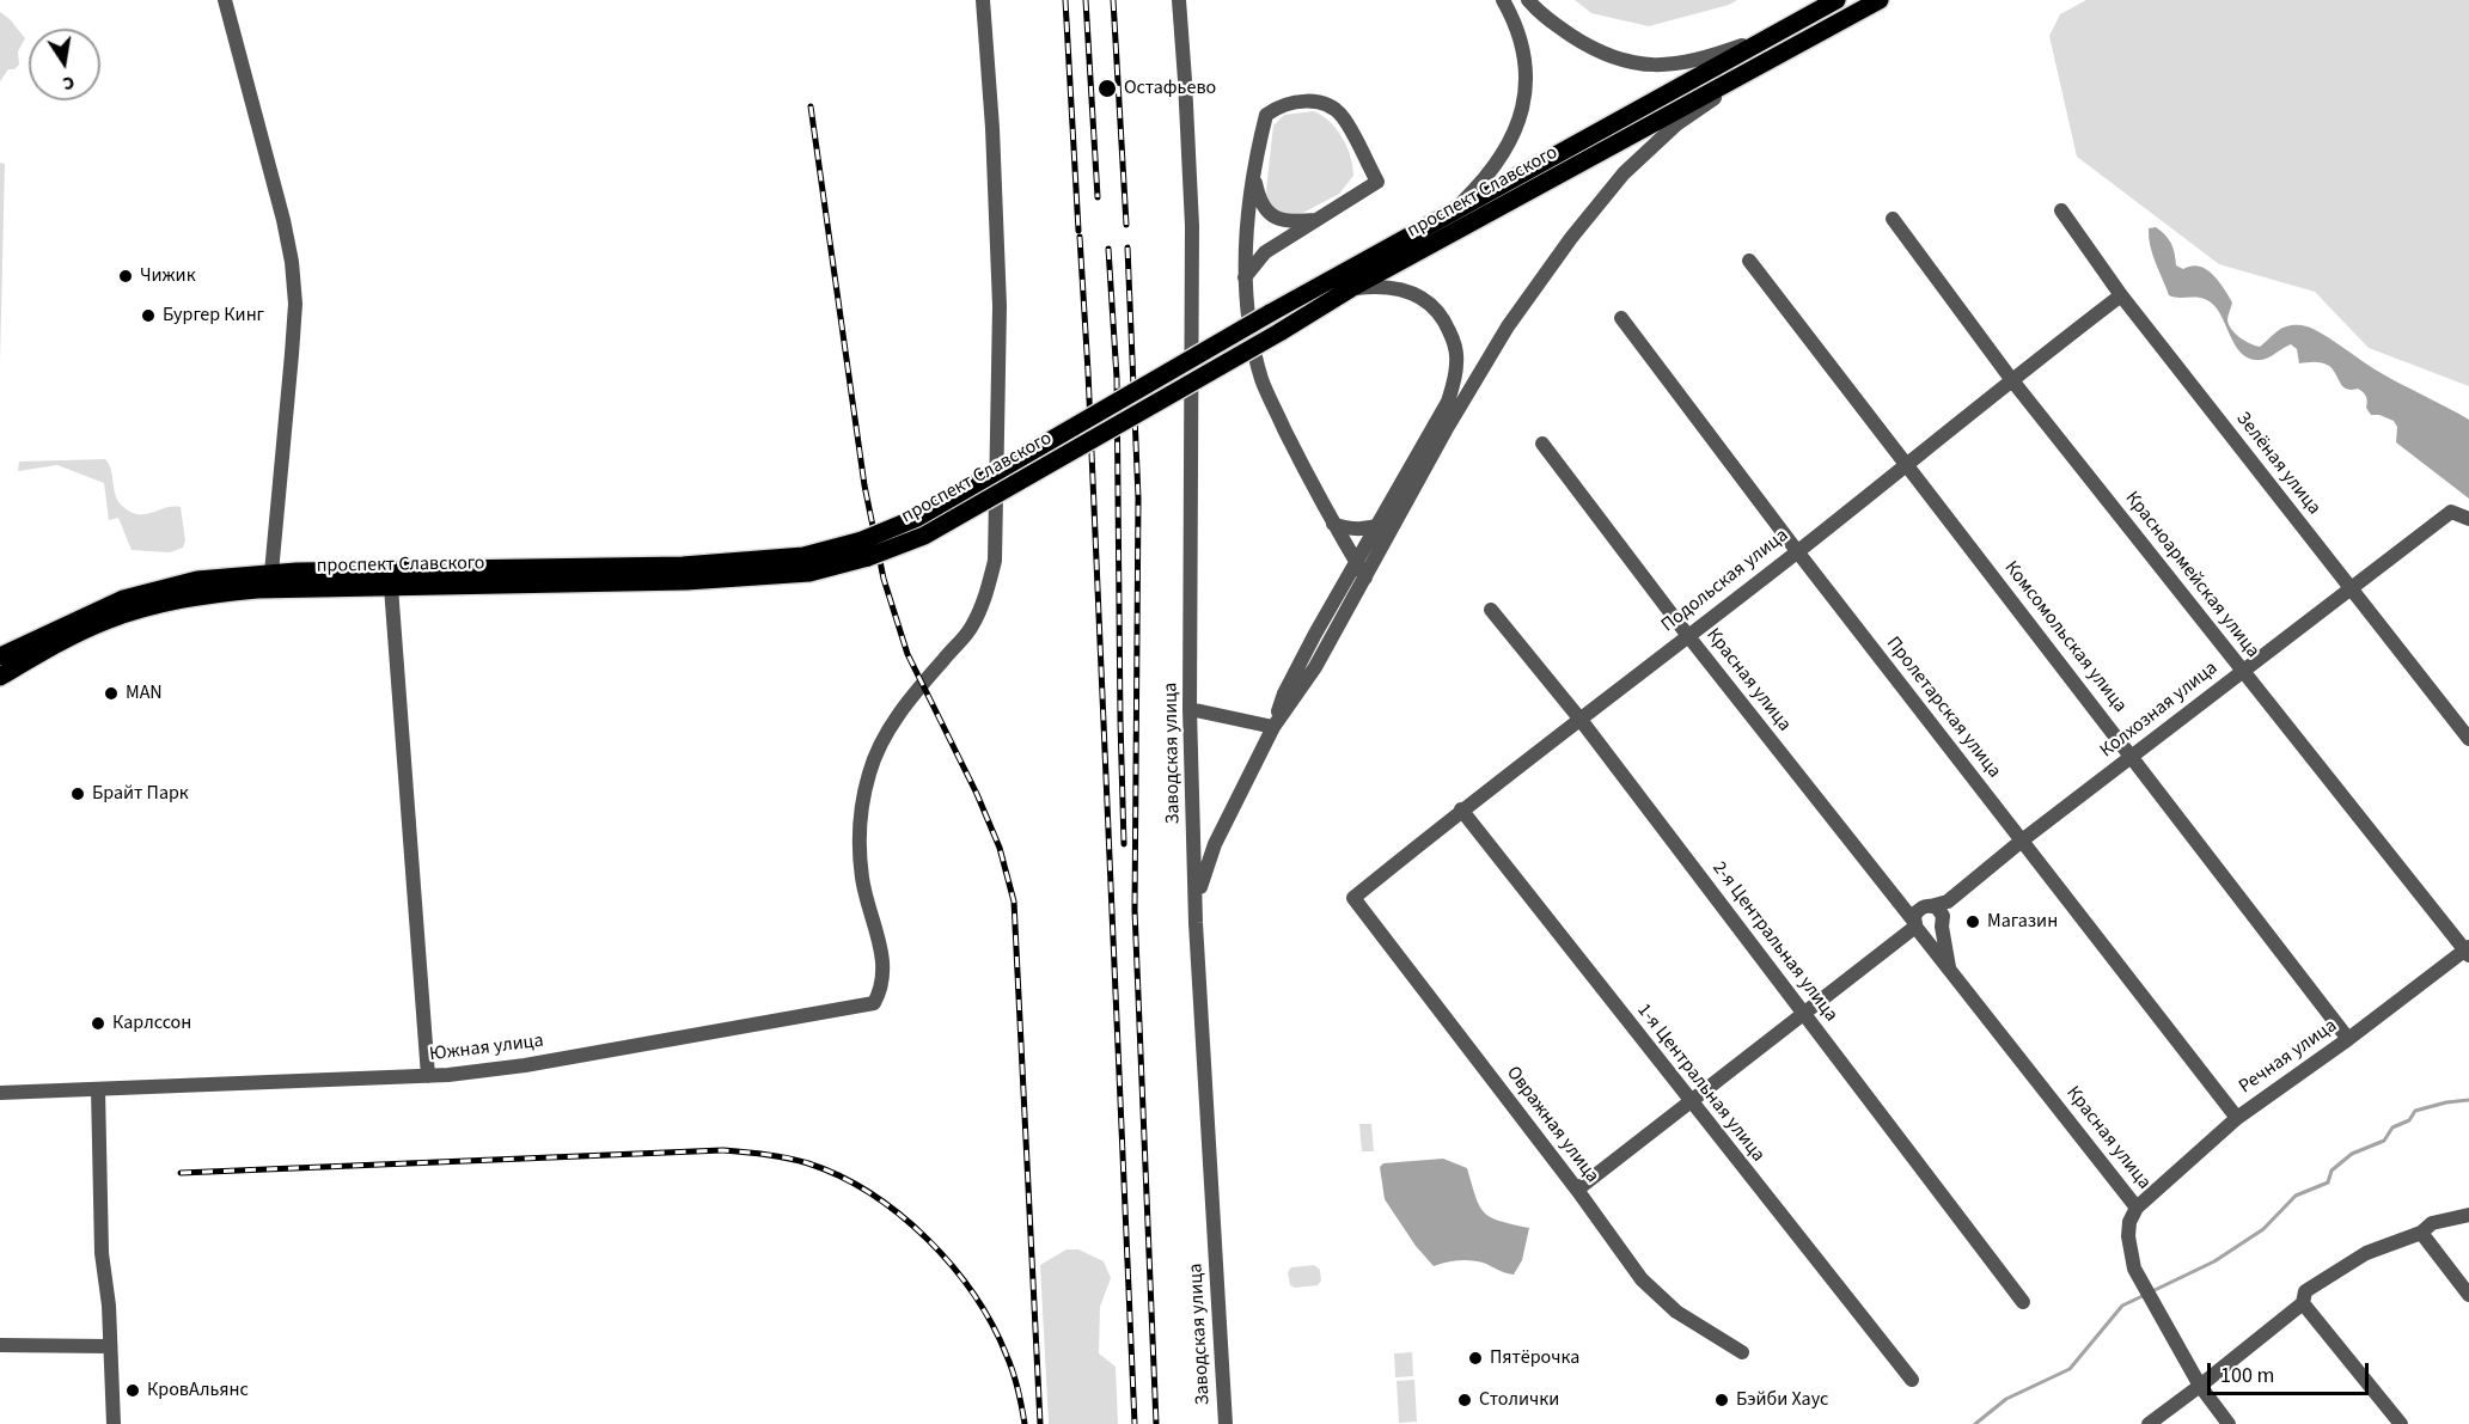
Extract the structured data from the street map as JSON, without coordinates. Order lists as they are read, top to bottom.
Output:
{
  "streets": {
    "main road": ["проспект Славского"],
    "street": [
      "Зелёная улица",
      "Красноармейская улица",
      "Подольская улица",
      "Комсомольская улица",
      "Красная улица",
      "Пролетарская улица",
      "Колхозная улица",
      "Заводская улица",
      "2-я Центральная улица",
      "Южная улица",
      "Речная улица",
      "1-я Центральная улица",
      "Овражная улица"
    ]
  },
  "crossings": [
    ["Зелёная улица", "Подольская улица"],
    ["Зелёная улица", "Колхозная улица"],
    ["Красноармейская улица", "Подольская улица"],
    ["Красноармейская улица", "Колхозная улица"],
    ["Красноармейская улица", "Речная улица"],
    ["Подольская улица", "Комсомольская улица"],
    ["Подольская улица", "Красная улица"],
    ["Подольская улица", "Пролетарская улица"],
    ["Подольская улица", "2-я Центральная улица"],
    ["Подольская улица", "1-я Центральная улица"],
    ["Подольская улица", "Овражная улица"],
    ["Комсомольская улица", "Колхозная улица"],
    ["Комсомольская улица", "Речная улица"],
    ["Красная улица", "Колхозная улица"],
    ["Красная улица", "Речная улица"],
    ["Пролетарская улица", "Колхозная улица"],
    ["Пролетарская улица", "Речная улица"],
    ["Колхозная улица", "2-я Центральная улица"],
    ["Колхозная улица", "1-я Центральная улица"],
    ["Колхозная улица", "Овражная улица"]
  ],
  "places": [
    "Остафьево",
    "Чижик",
    "Бургер Кинг",
    "MAN",
    "Брайт Парк",
    "Магазин",
    "Карлссон",
    "Пятёрочка",
    "КровАльянс",
    "Столички",
    "Бэйби Хаус"
  ],
  "scale_bar": "100 m",
  "north": "bottom"
}
